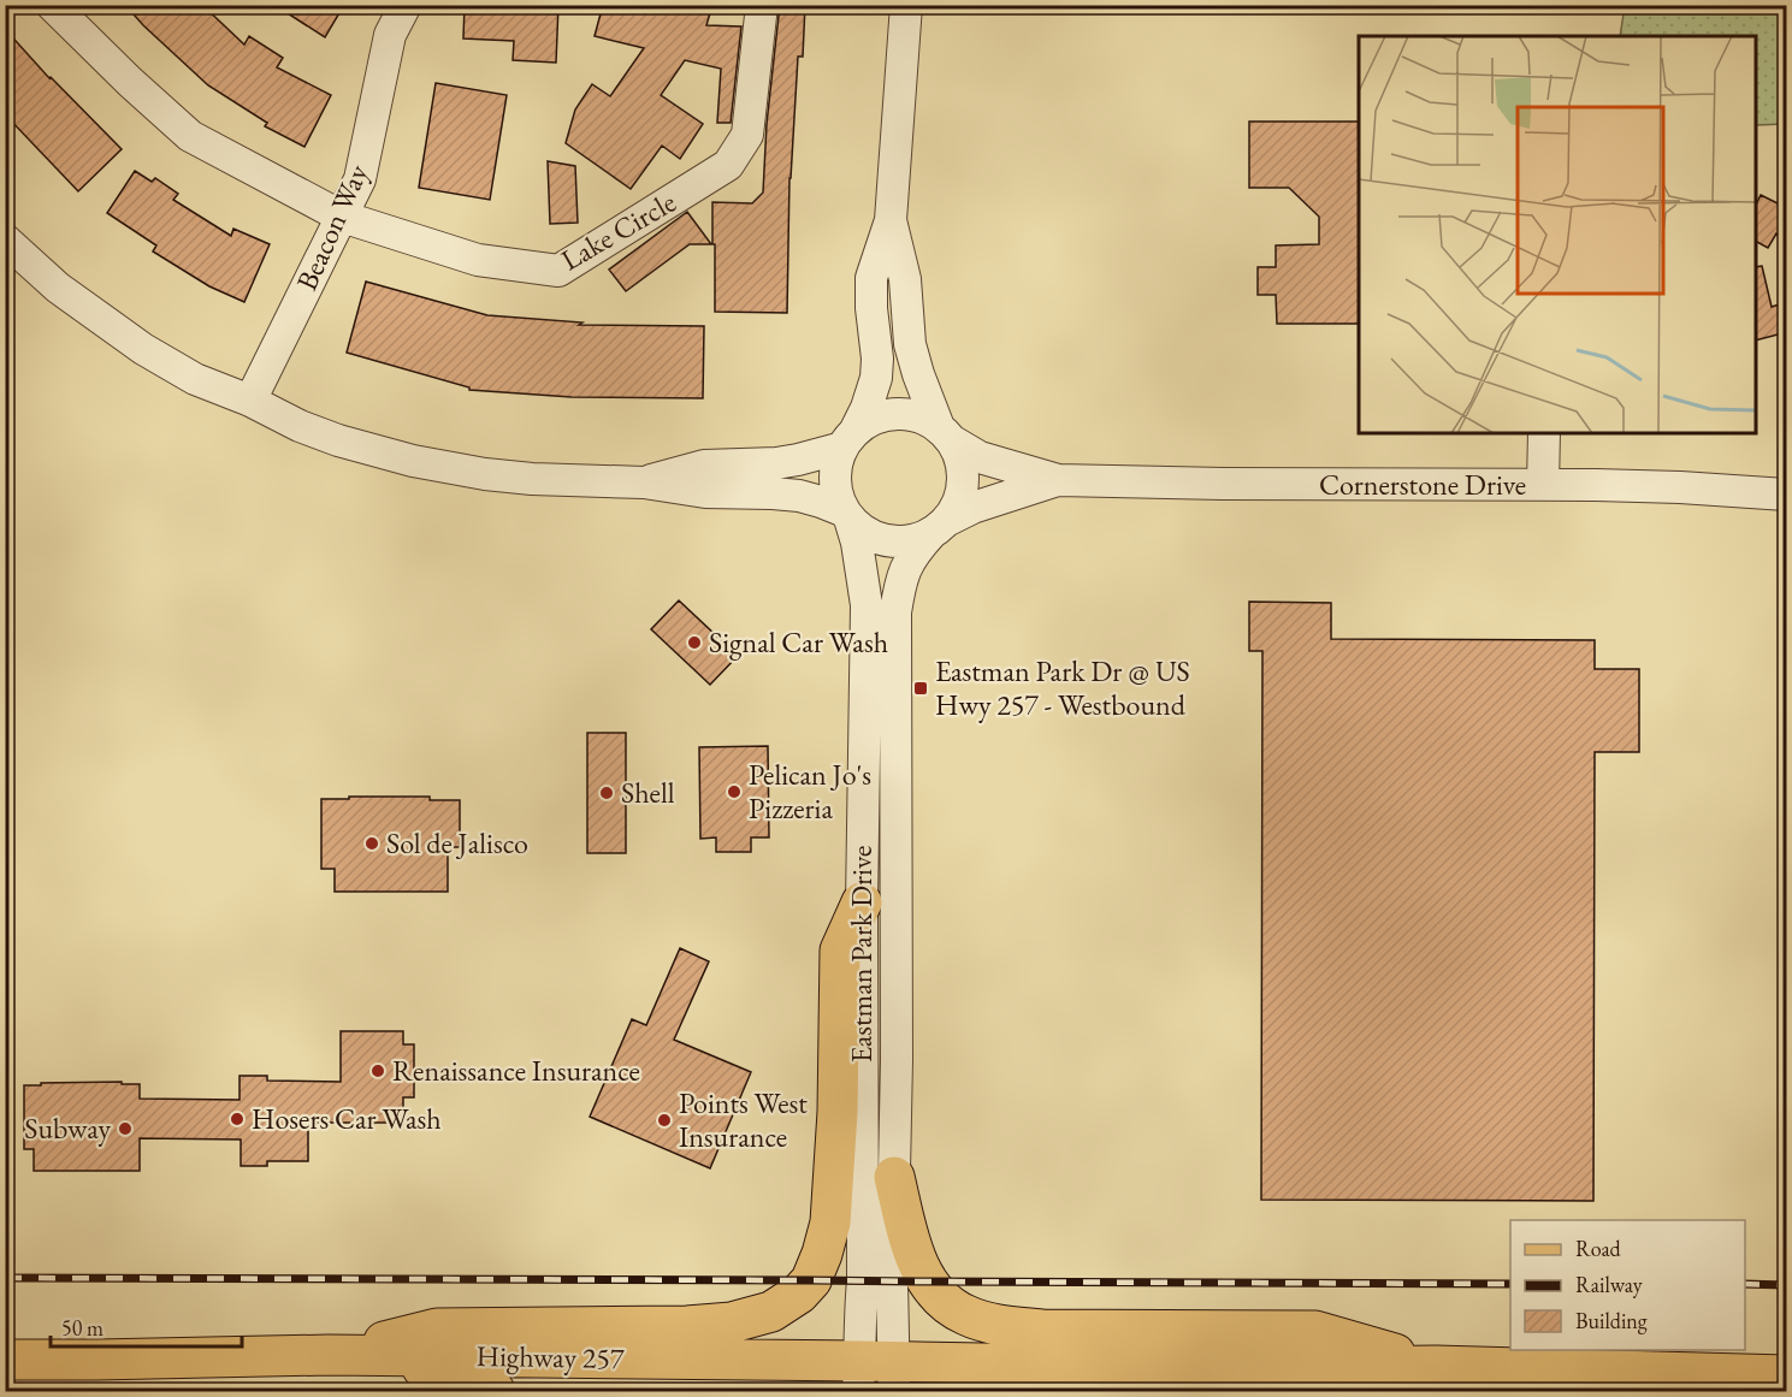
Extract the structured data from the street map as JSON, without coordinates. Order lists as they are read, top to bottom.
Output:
{
  "streets": {
    "main road": ["Highway 257"],
    "street": [
      "Beacon Way",
      "Lake Circle",
      "Cornerstone Drive",
      "Eastman Park Drive"
    ]
  },
  "crossings": [
    ["Beacon Way", "Lake Circle"],
    ["Cornerstone Drive", "Eastman Park Drive"],
    ["Eastman Park Drive", "Highway 257"]
  ],
  "places": {
    "other": [
      "Signal Car Wash",
      "Pelican Jo's Pizzeria",
      "Shell",
      "Sol de Jalisco",
      "Renaissance Insurance",
      "Hosers Car Wash",
      "Points West Insurance",
      "Subway"
    ],
    "transit": ["Eastman Park Dr @ US Hwy 257 - Westbound"]
  },
  "legend": ["Road", "Railway", "Building"],
  "scale_bar": "50 m"
}
